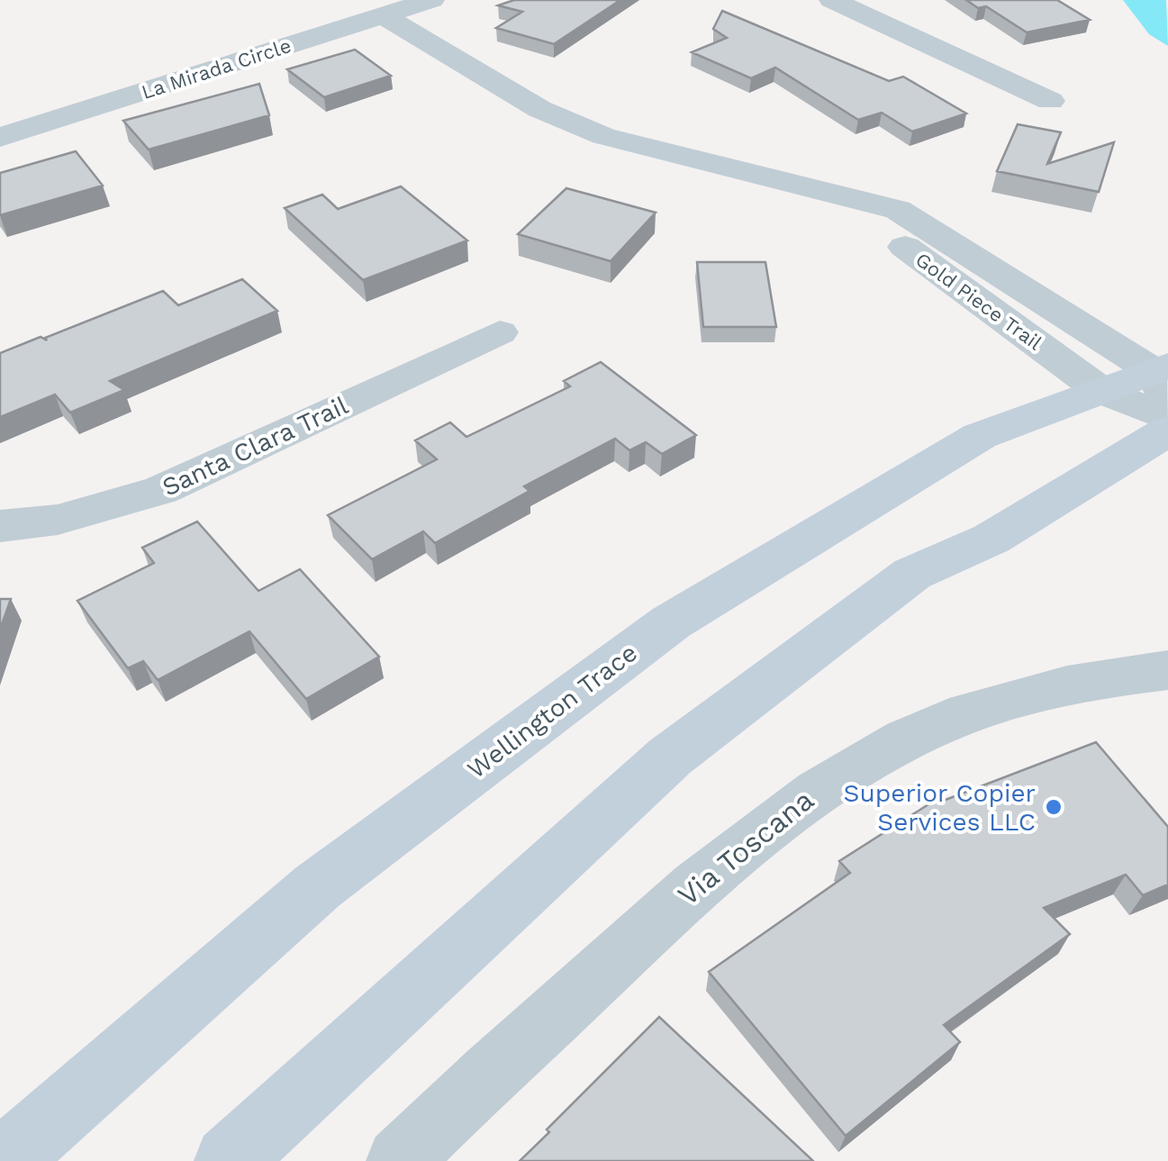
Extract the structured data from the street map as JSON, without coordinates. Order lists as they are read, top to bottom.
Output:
{
  "streets": {
    "street": [
      "La Mirada Circle",
      "Gold Piece Trail",
      "Santa Clara Trail",
      "Wellington Trace",
      "Via Toscana"
    ]
  },
  "crossings": [
    ["La Mirada Circle", "Gold Piece Trail"],
    ["Gold Piece Trail", "Wellington Trace"]
  ],
  "places": ["Superior Copier Services LLC"]
}
